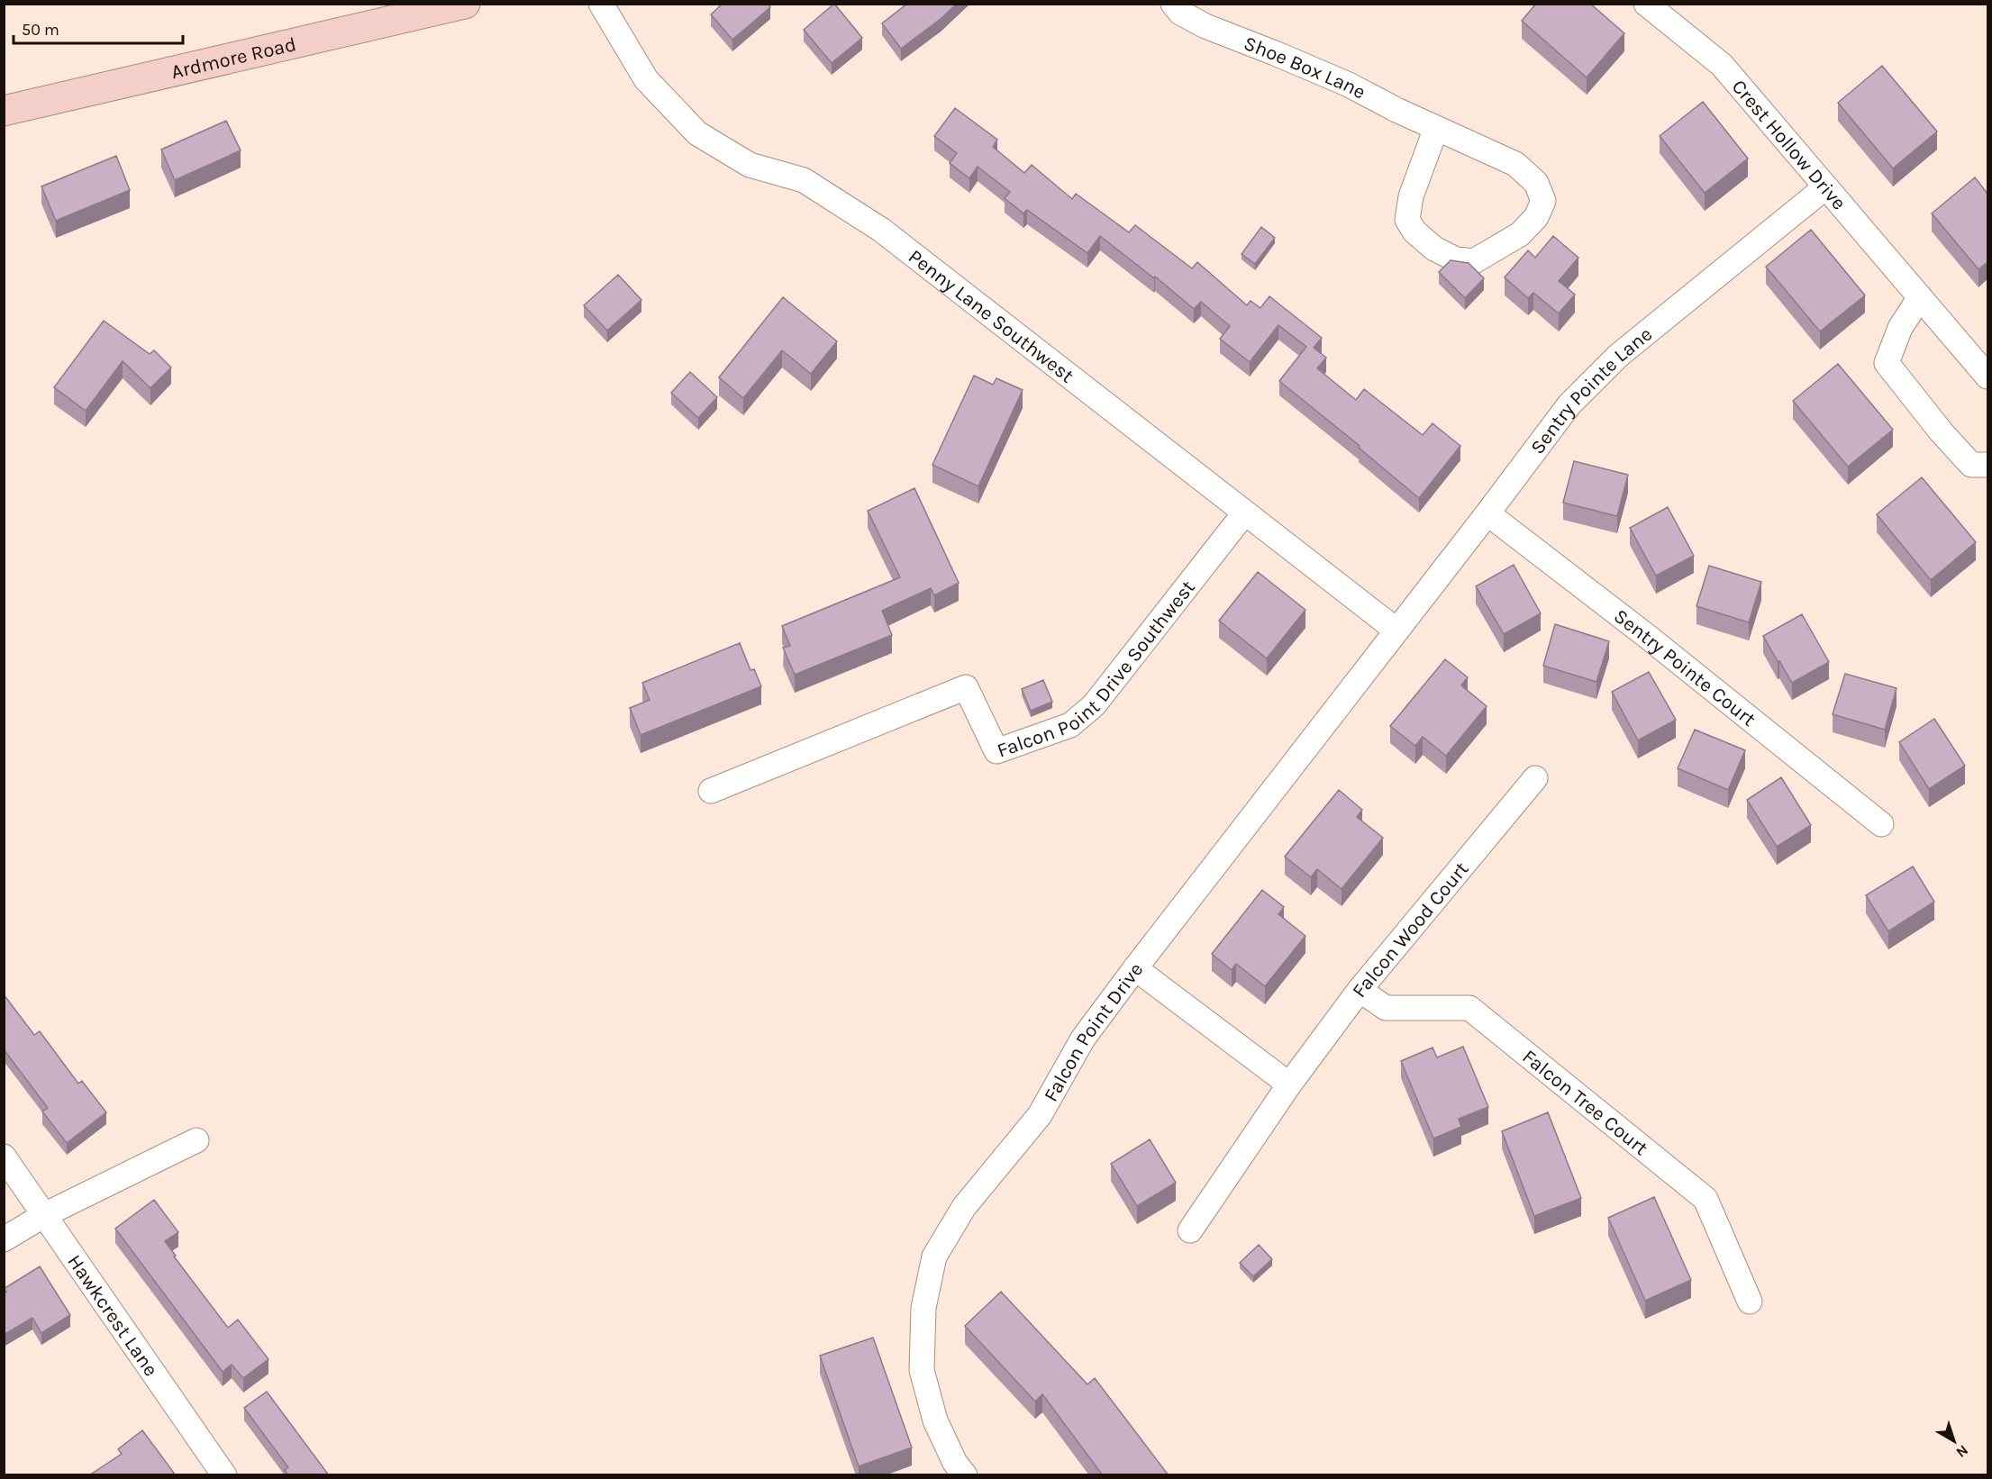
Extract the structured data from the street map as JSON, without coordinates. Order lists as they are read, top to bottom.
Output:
{
  "streets": {
    "street": [
      "Ardmore Road",
      "Shoe Box Lane",
      "Crest Hollow Drive",
      "Penny Lane Southwest",
      "Sentry Pointe Lane",
      "Falcon Point Drive Southwest",
      "Sentry Pointe Court",
      "Falcon Wood Court",
      "Falcon Point Drive",
      "Falcon Tree Court",
      "Hawkcrest Lane"
    ]
  },
  "crossings": [
    ["Crest Hollow Drive", "Sentry Pointe Lane"],
    ["Penny Lane Southwest", "Sentry Pointe Lane"],
    ["Penny Lane Southwest", "Falcon Point Drive Southwest"],
    ["Penny Lane Southwest", "Falcon Point Drive"],
    ["Sentry Pointe Lane", "Sentry Pointe Court"],
    ["Sentry Pointe Lane", "Falcon Point Drive"],
    ["Falcon Wood Court", "Falcon Tree Court"]
  ],
  "scale_bar": "50 m",
  "north": "bottom right"
}
